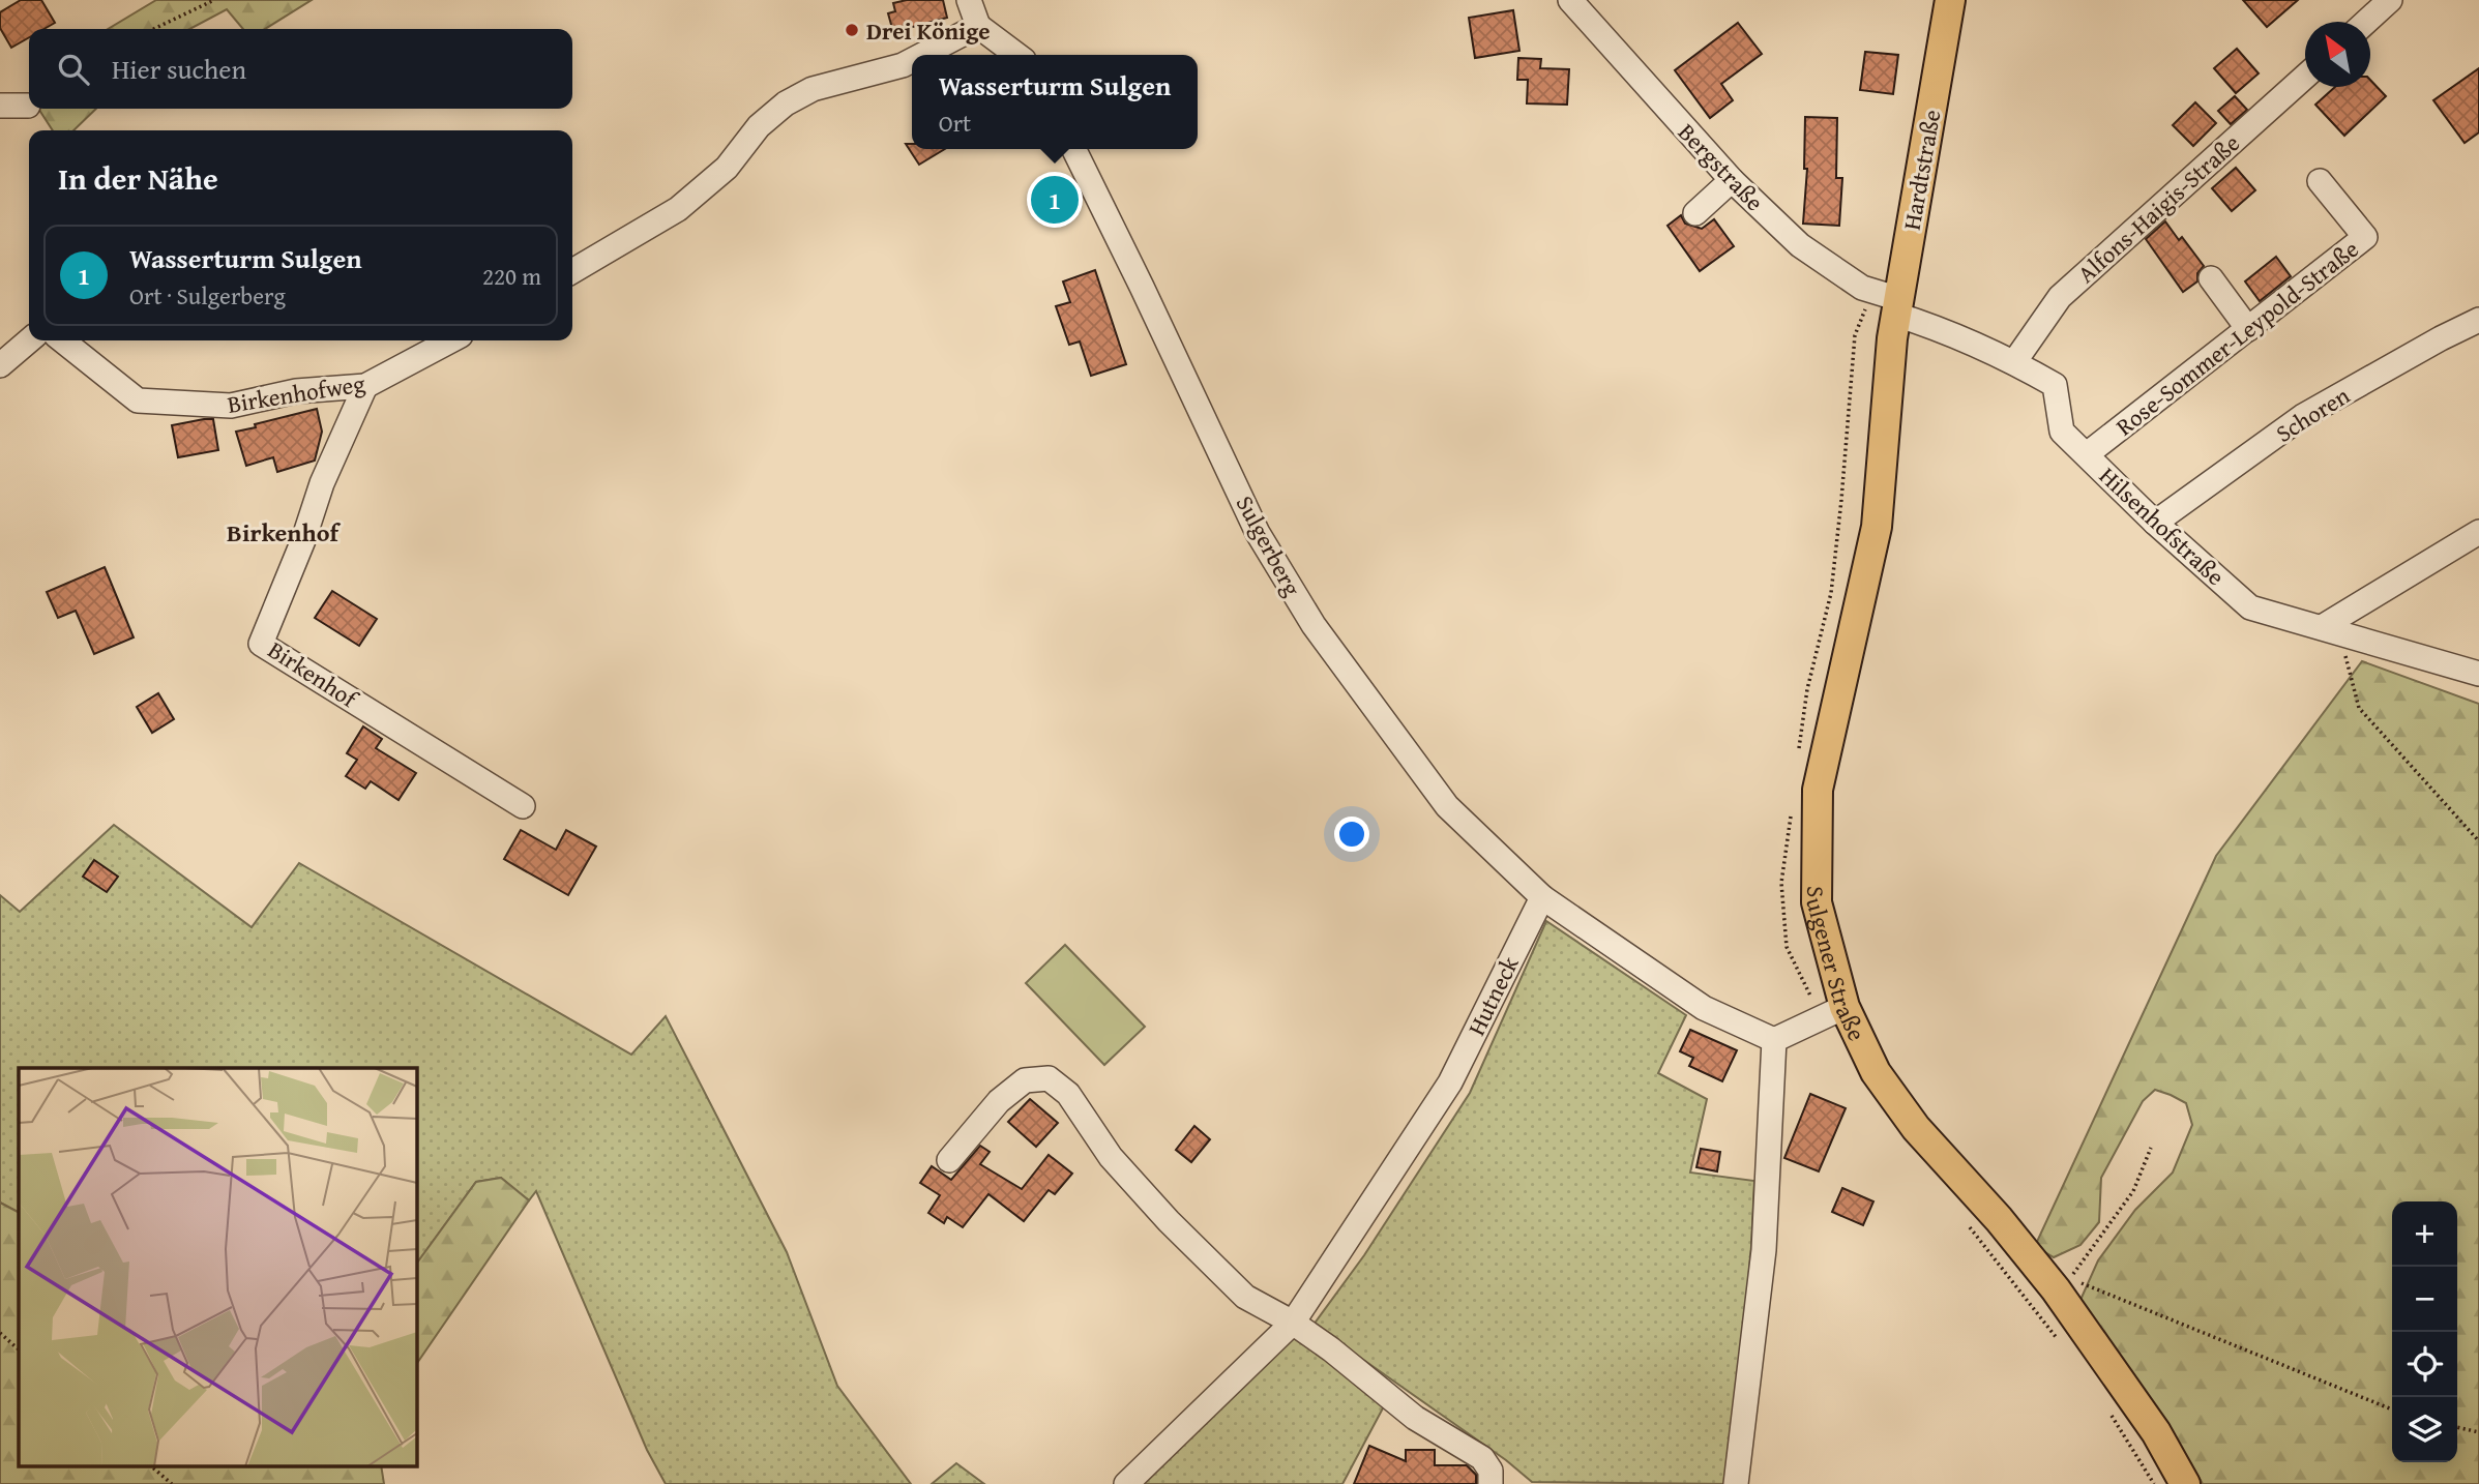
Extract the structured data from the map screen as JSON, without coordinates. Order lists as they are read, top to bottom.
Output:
{
  "streets": {
    "main road": ["Hardtstraße", "Sulgener Straße"],
    "street": [
      "Bergstraße",
      "Alfons-Haigis-Straße",
      "Rose-Sommer-Leypold-Straße",
      "Birkenhofweg",
      "Schoren",
      "Hilsenhofstraße",
      "Sulgerberg",
      "Birkenhof",
      "Hutneck"
    ]
  },
  "crossings": [
    ["Bergstraße", "Hardtstraße"],
    ["Bergstraße", "Hilsenhofstraße"],
    ["Bergstraße", "Sulgener Straße"],
    ["Hardtstraße", "Hilsenhofstraße"],
    ["Hardtstraße", "Sulgener Straße"],
    ["Alfons-Haigis-Straße", "Hilsenhofstraße"],
    ["Rose-Sommer-Leypold-Straße", "Hilsenhofstraße"],
    ["Birkenhofweg", "Birkenhof"],
    ["Schoren", "Hilsenhofstraße"],
    ["Hilsenhofstraße", "Sulgener Straße"],
    ["Sulgerberg", "Hutneck"]
  ],
  "districts": ["Birkenhof"],
  "places": ["Drei Könige"],
  "north": "top left",
  "page": {
    "search": "Hier suchen",
    "popup": ["Wasserturm Sulgen", "Ort"],
    "heading": "In der Nähe",
    "pins": "1",
    "list": [
      {
        "mark": "1",
        "name": "Wasserturm Sulgen",
        "note": "Ort · Sulgerberg",
        "value": "220 m"
      }
    ],
    "map_buttons": ["+", "−"]
  }
}
